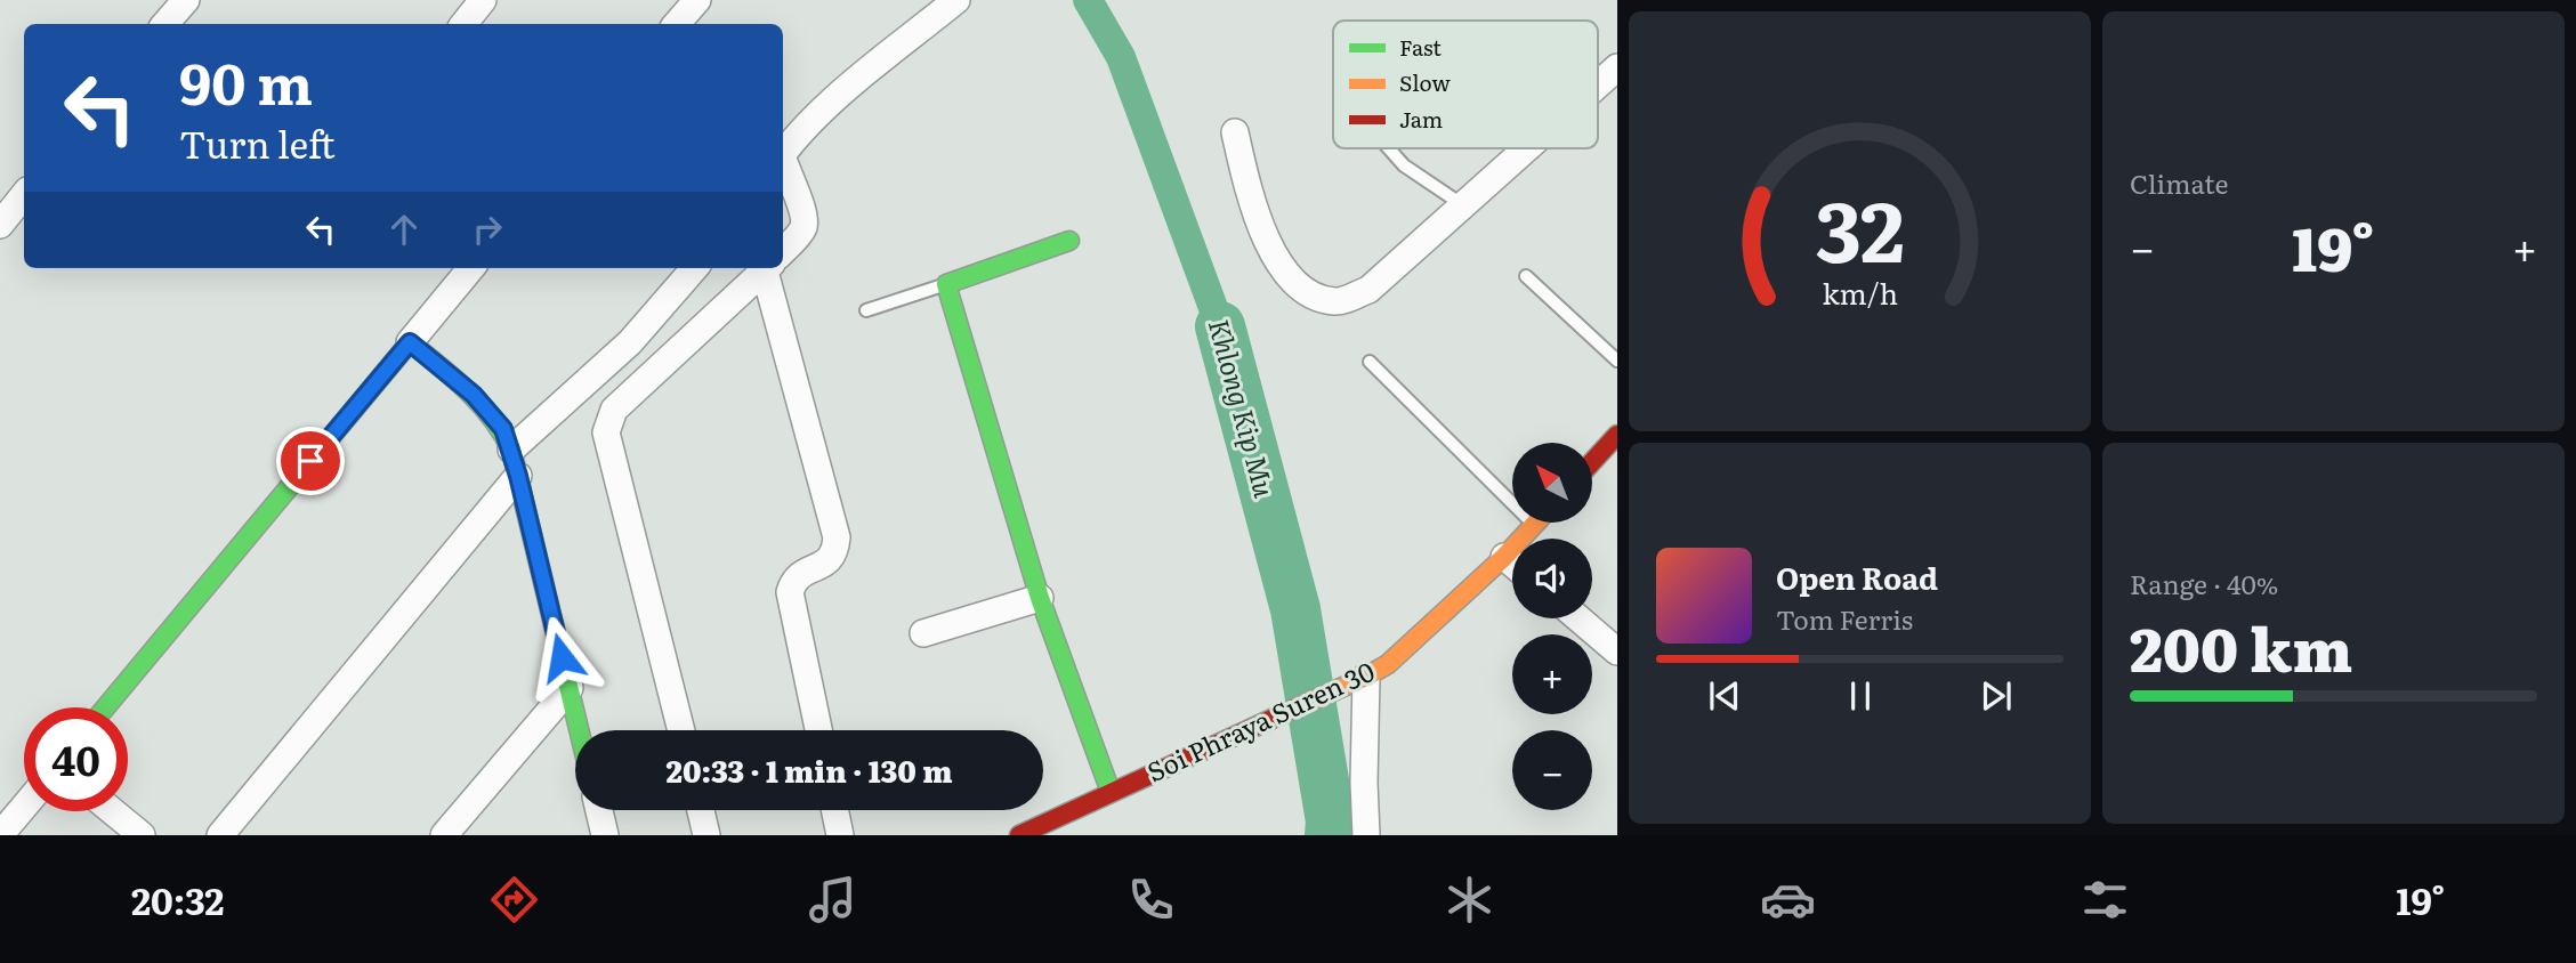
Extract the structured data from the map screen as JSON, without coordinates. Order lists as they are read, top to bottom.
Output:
{
  "streets": {
    "street": ["Soi Phraya Suren 30"]
  },
  "water": ["Khlong Kip Mu"],
  "legend": ["Fast", "Slow", "Jam"],
  "north": "top left",
  "page": {
    "tile": [
      "Climate",
      ["Range · 40%", "200 km"]
    ],
    "turn": ["90 m", "Turn left"],
    "heat": ["−", "19°", "+"],
    "map_buttons": ["+", "−"],
    "song": ["Open Road", "Tom Ferris"],
    "limit": "40",
    "trip": "20:33 · 1 min · 130 m",
    "tabs": ["20:32", "19°"],
    "gauge": ["32", "km/h"]
  }
}
